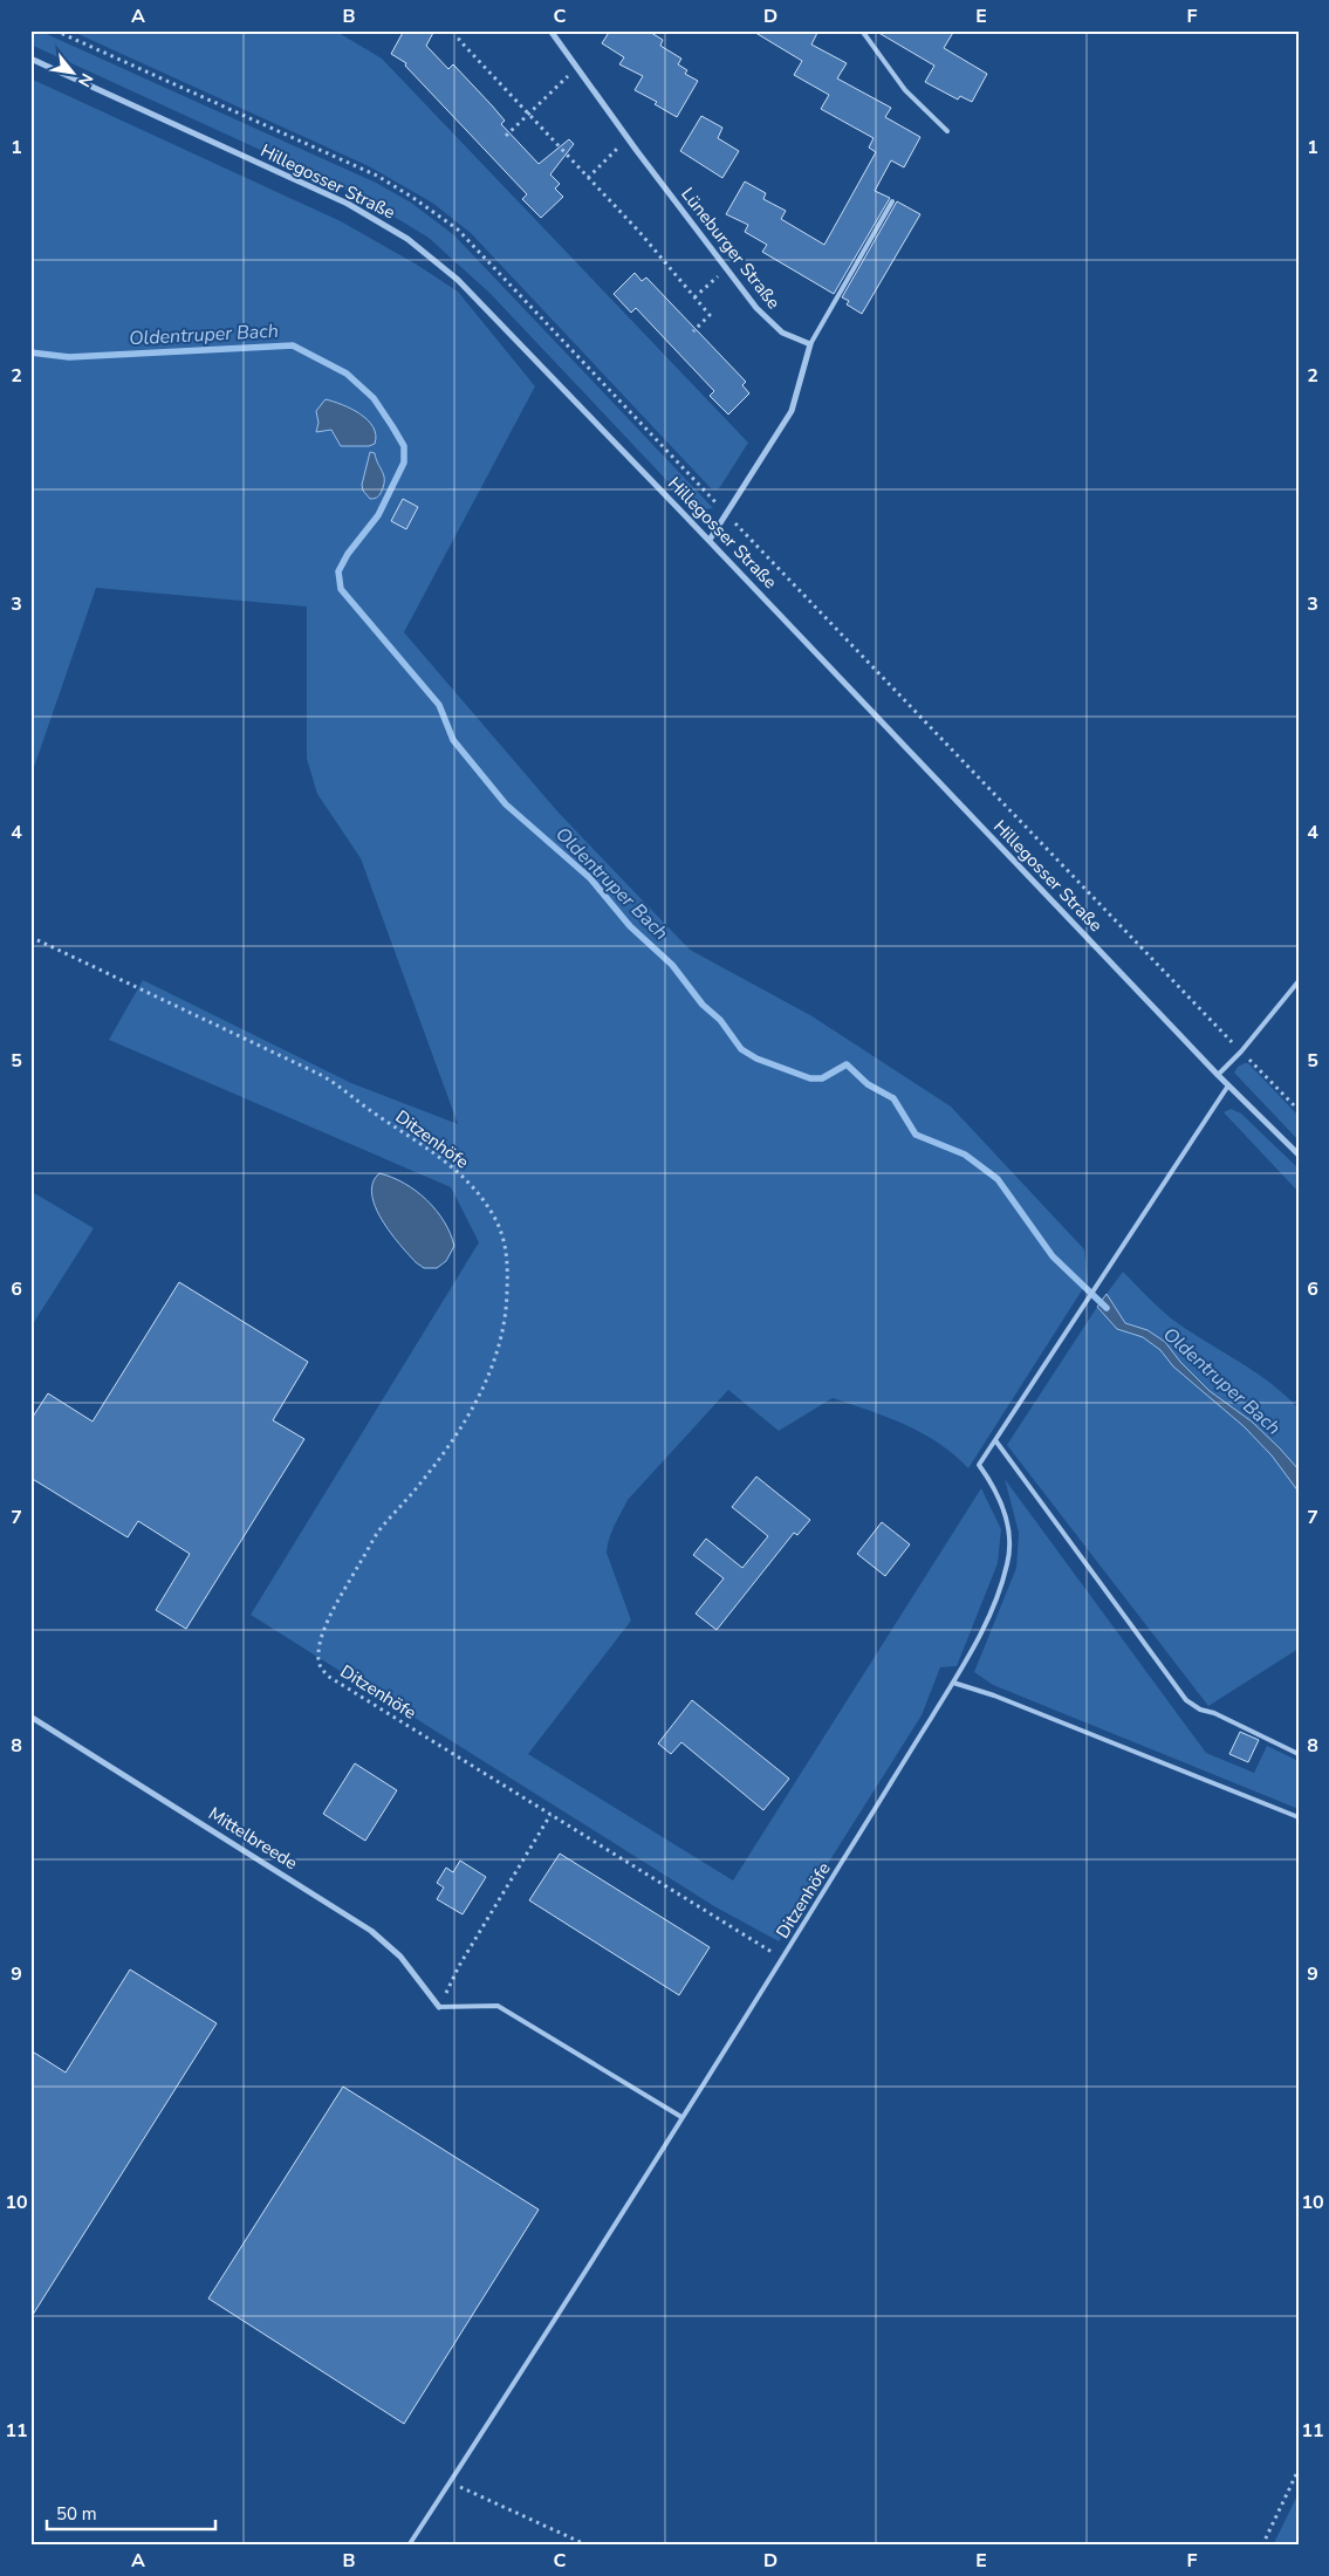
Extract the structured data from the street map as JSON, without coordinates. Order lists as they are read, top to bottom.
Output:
{
  "streets": {
    "street": ["Hillegosser Straße", "Lüneburger Straße", "Mittelbreede"],
    "lane": ["Ditzenhöfe"]
  },
  "water": ["Oldentruper Bach"],
  "scale_bar": "50 m",
  "north": "bottom right",
  "grid": {
    "columns": [
      "A",
      "B",
      "C",
      "D",
      "E",
      "F"
    ],
    "rows": [
      "1",
      "2",
      "3",
      "4",
      "5",
      "6",
      "7",
      "8",
      "9",
      "10",
      "11"
    ]
  }
}
